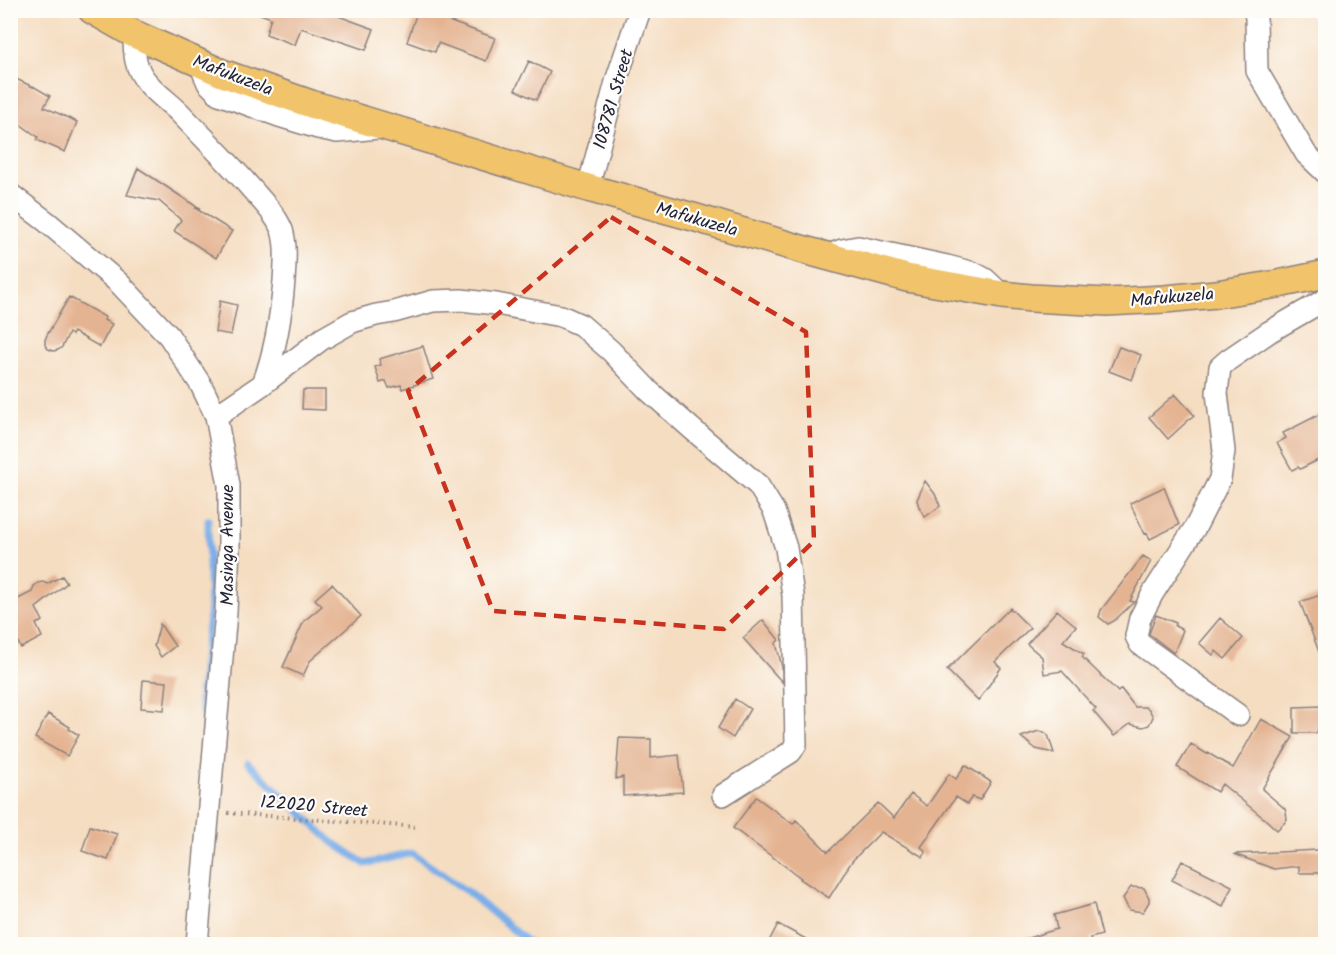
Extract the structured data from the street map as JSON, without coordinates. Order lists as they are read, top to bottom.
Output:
{
  "streets": {
    "main road": ["Mafukuzela"],
    "street": ["108781 Street", "Masinga Avenue"],
    "path": ["122020 Street"]
  },
  "crossings": [
    ["Mafukuzela", "108781 Street"],
    ["Masinga Avenue", "122020 Street"]
  ]
}
